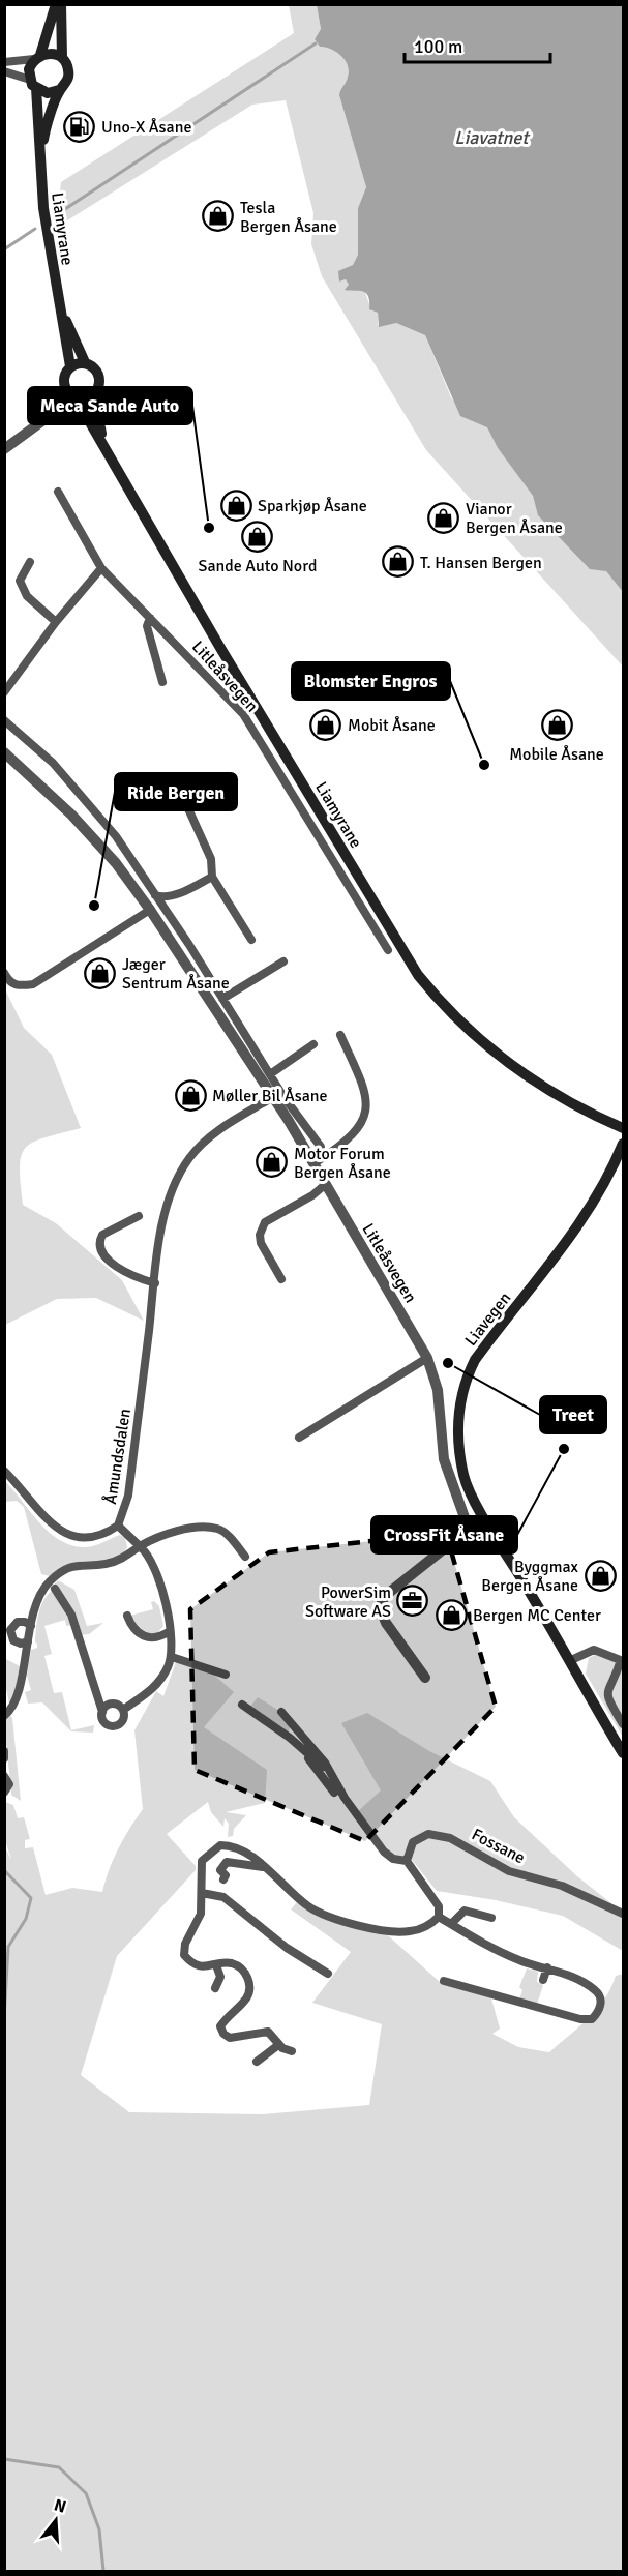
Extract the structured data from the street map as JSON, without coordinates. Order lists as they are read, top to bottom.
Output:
{
  "streets": {
    "main road": ["Liamyrane", "Liavegen"],
    "street": ["Litleåsvegen", "Åmundsdalen", "Fossane"]
  },
  "crossings": [
    ["Litleåsvegen", "Åmundsdalen"]
  ],
  "water": ["Liavatnet"],
  "places": {
    "fuel station": ["Uno-X Åsane"],
    "shop": [
      "Tesla Bergen Åsane",
      "Sparkjøp Åsane",
      "Vianor Bergen Åsane",
      "Sande Auto Nord",
      "T. Hansen Bergen",
      "Mobit Åsane",
      "Mobile Åsane",
      "Jæger Sentrum Åsane",
      "Møller Bil Åsane",
      "Motor Forum Bergen Åsane",
      "Byggmax Bergen Åsane",
      "Bergen MC Center"
    ],
    "other": [
      "Meca Sande Auto",
      "Blomster Engros",
      "Ride Bergen",
      "Treet",
      "CrossFit Åsane"
    ],
    "office": ["PowerSim Software AS"]
  },
  "scale_bar": "100 m",
  "north": "top"
}
